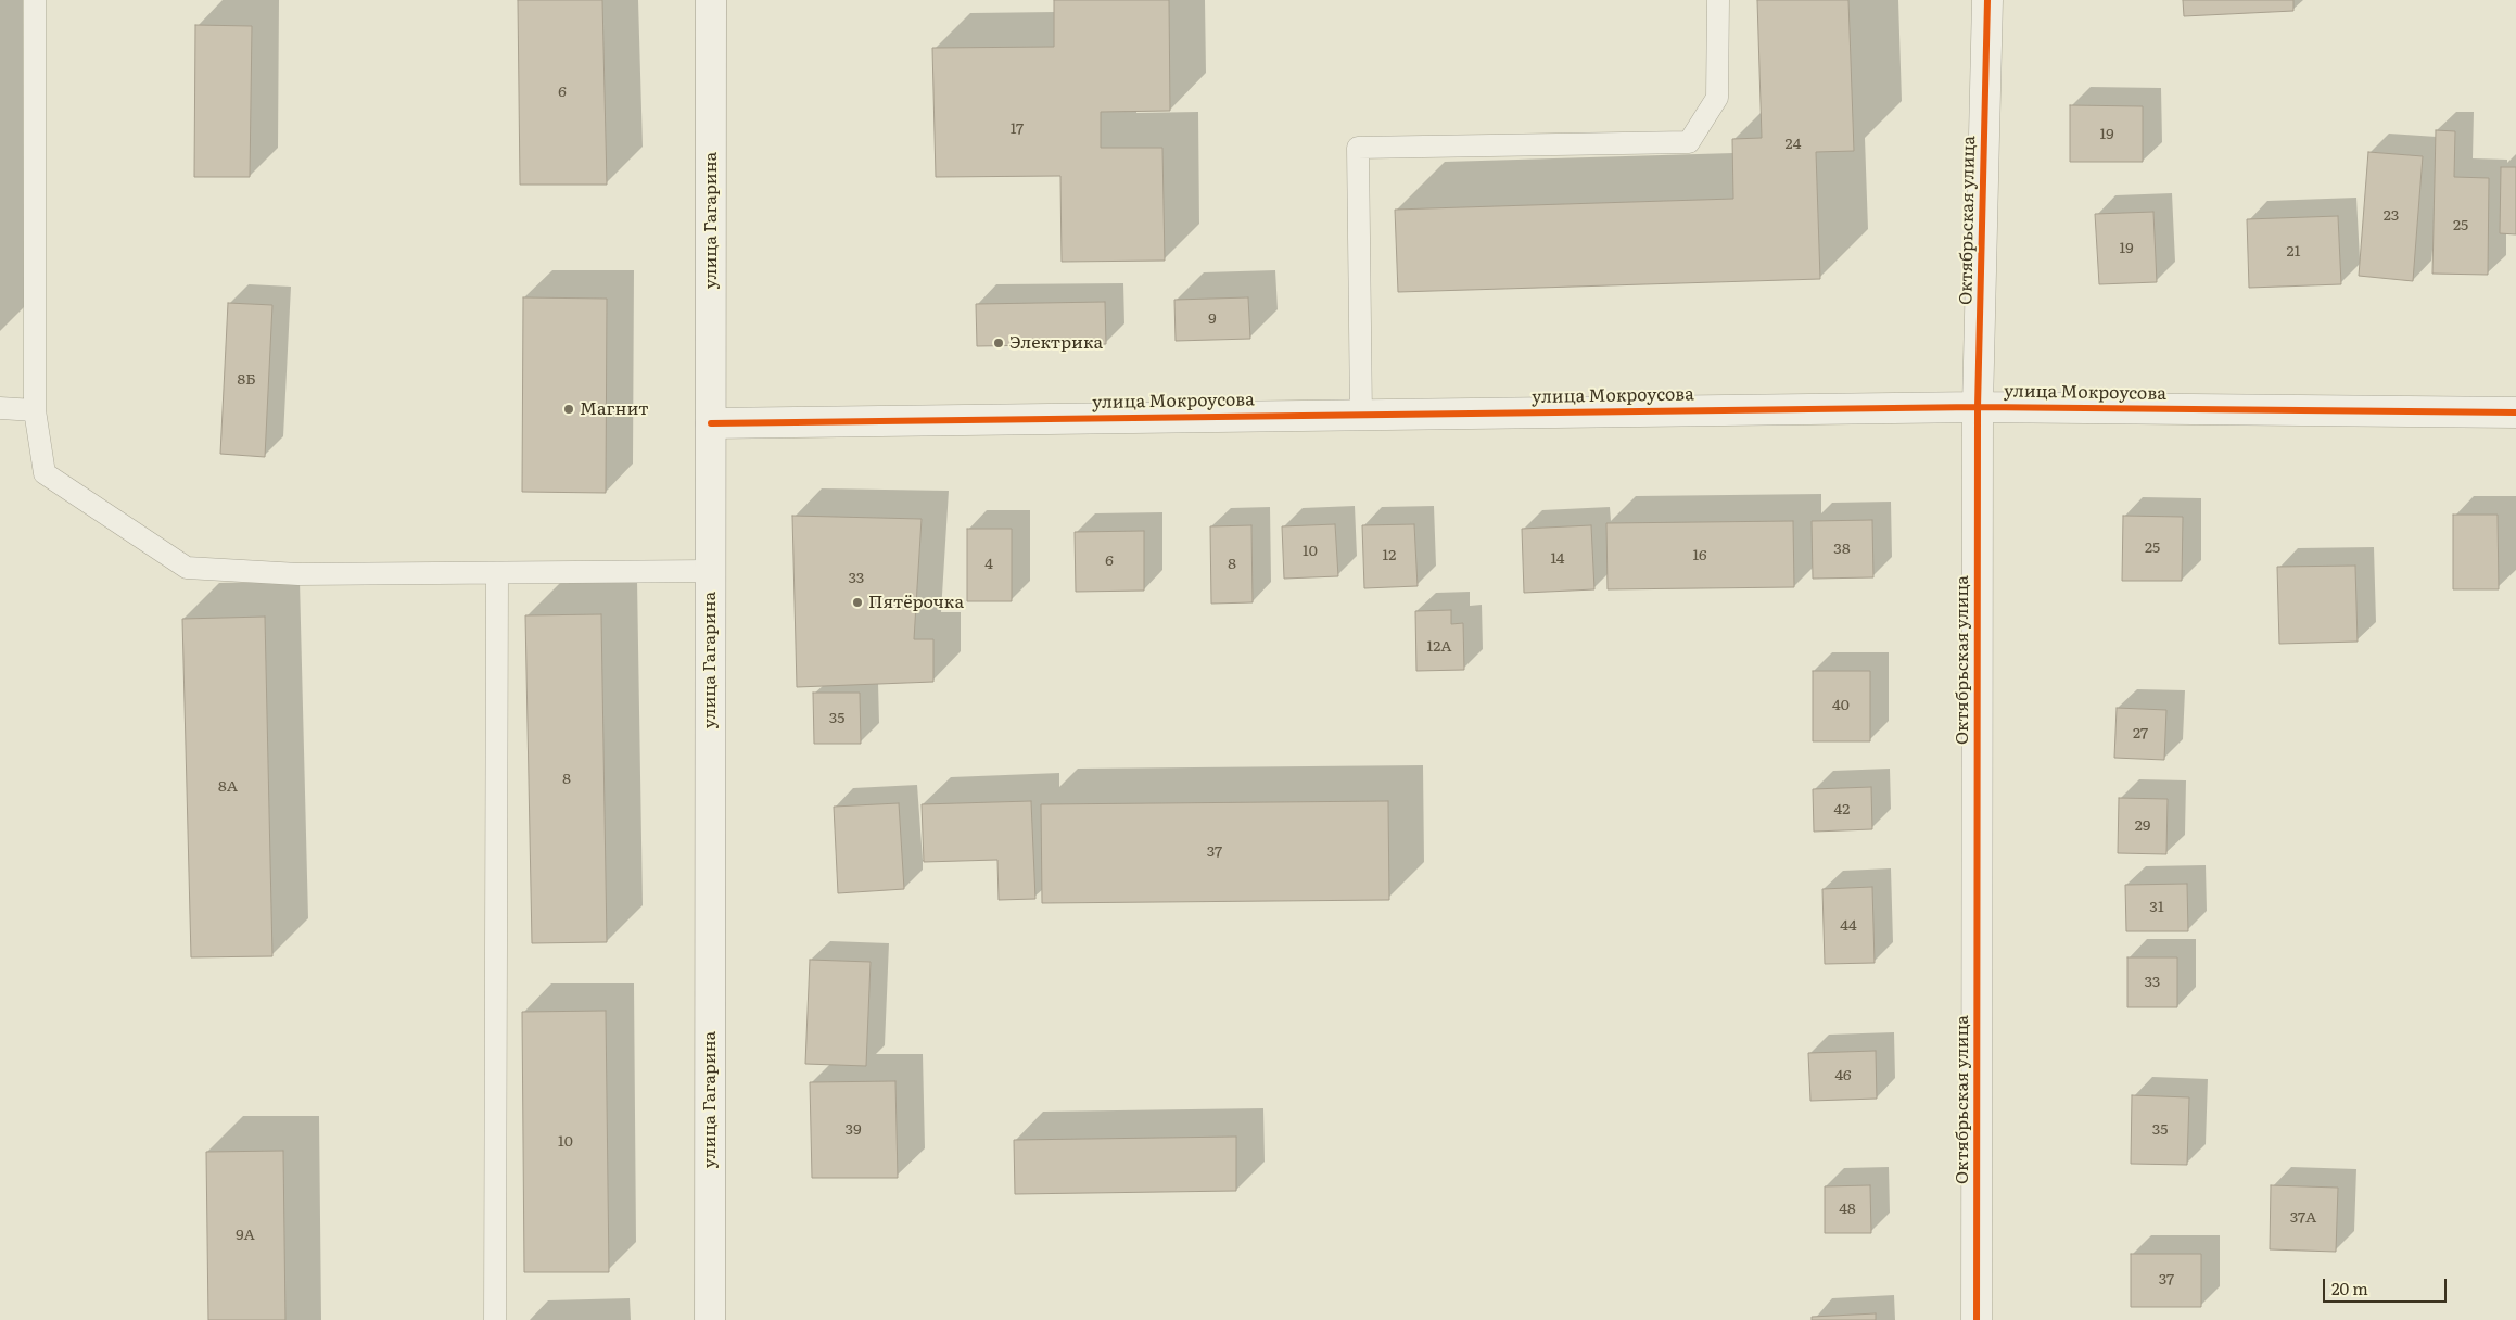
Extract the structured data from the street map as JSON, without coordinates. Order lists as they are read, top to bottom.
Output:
{
  "streets": {
    "street": ["улица Гагарина", "Октябрьская улица", "улица Мокроусова"]
  },
  "crossings": [
    ["улица Гагарина", "улица Мокроусова"],
    ["Октябрьская улица", "улица Мокроусова"]
  ],
  "places": ["Электрика", "Магнит", "Пятёрочка"],
  "house_numbers": [
    "6",
    "17",
    "19",
    "24",
    "23",
    "25",
    "19",
    "21",
    "9",
    "8Б",
    "25",
    "38",
    "10",
    "12",
    "16",
    "14",
    "6",
    "4",
    "8",
    "33",
    "12А",
    "40",
    "35",
    "27",
    "8",
    "8А",
    "42",
    "29",
    "37",
    "31",
    "44",
    "33",
    "46",
    "39",
    "35",
    "10",
    "48",
    "37А",
    "9А",
    "37"
  ],
  "scale_bar": "20 m"
}
